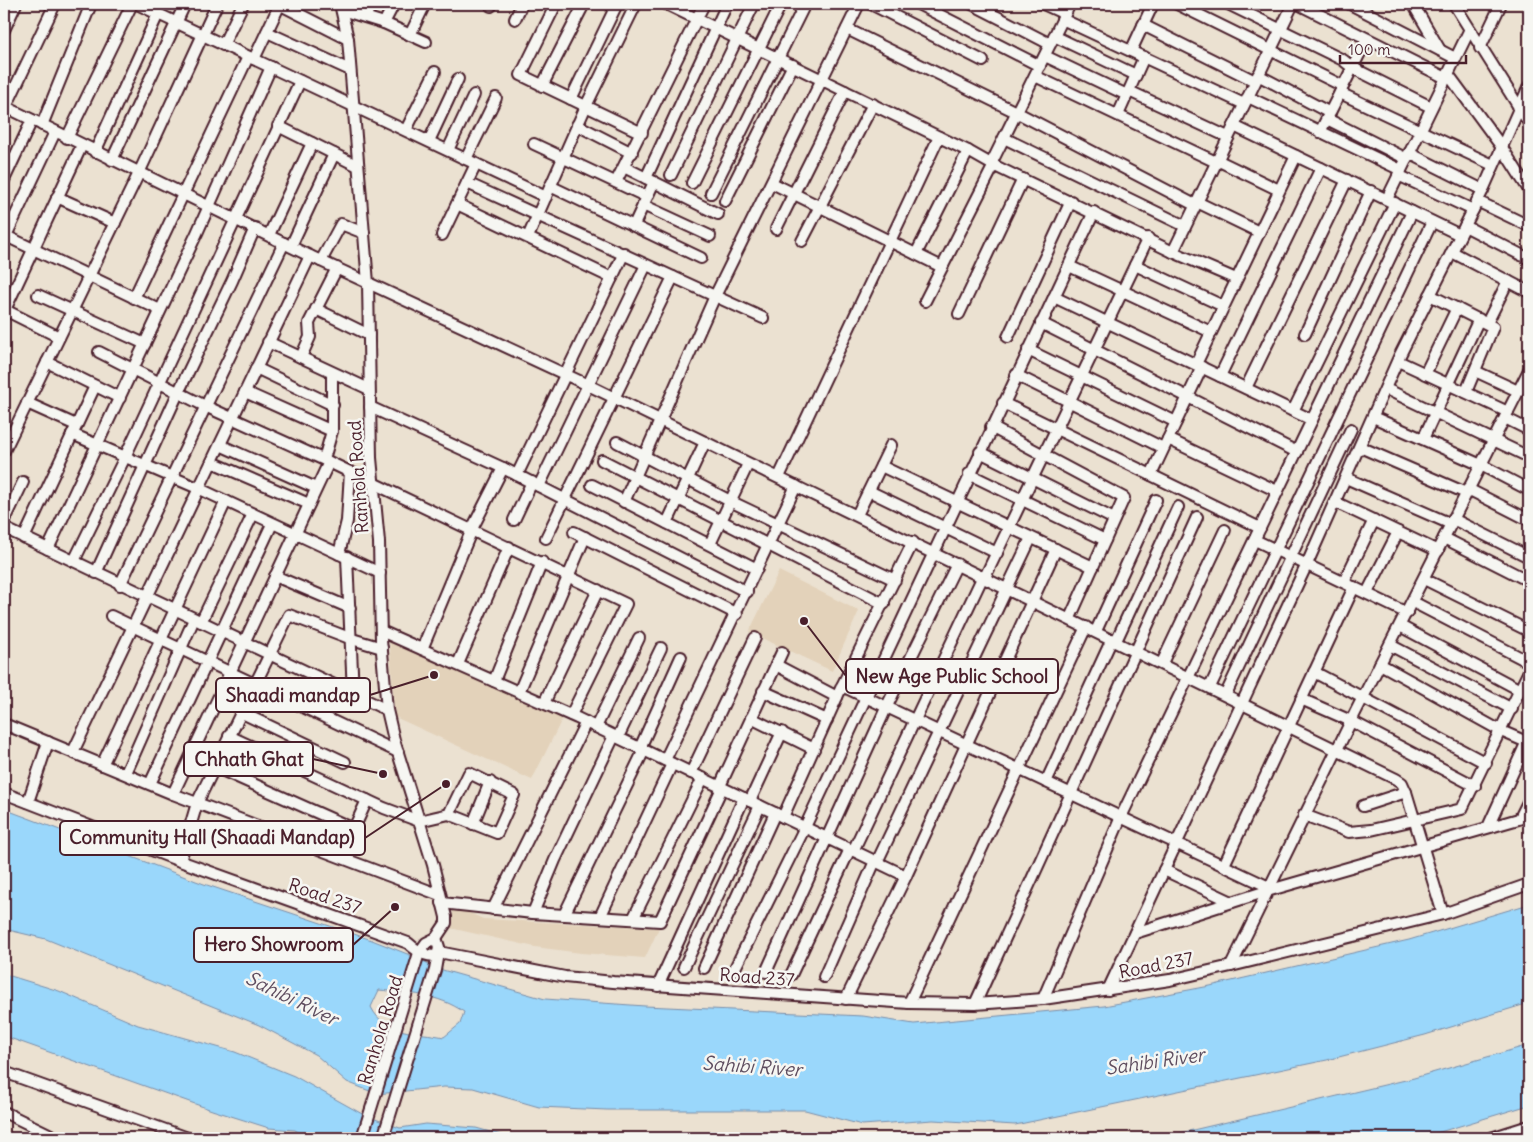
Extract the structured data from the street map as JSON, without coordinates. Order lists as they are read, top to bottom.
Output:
{
  "streets": {
    "street": ["Ranhola Road", "Road 237"]
  },
  "crossings": [
    ["Ranhola Road", "Road 237"]
  ],
  "water": ["Sahibi River"],
  "places": [
    "New Age Public School",
    "Shaadi mandap",
    "Chhath Ghat",
    "Community Hall (Shaadi Mandap)",
    "Hero Showroom"
  ],
  "scale_bar": "100 m"
}
